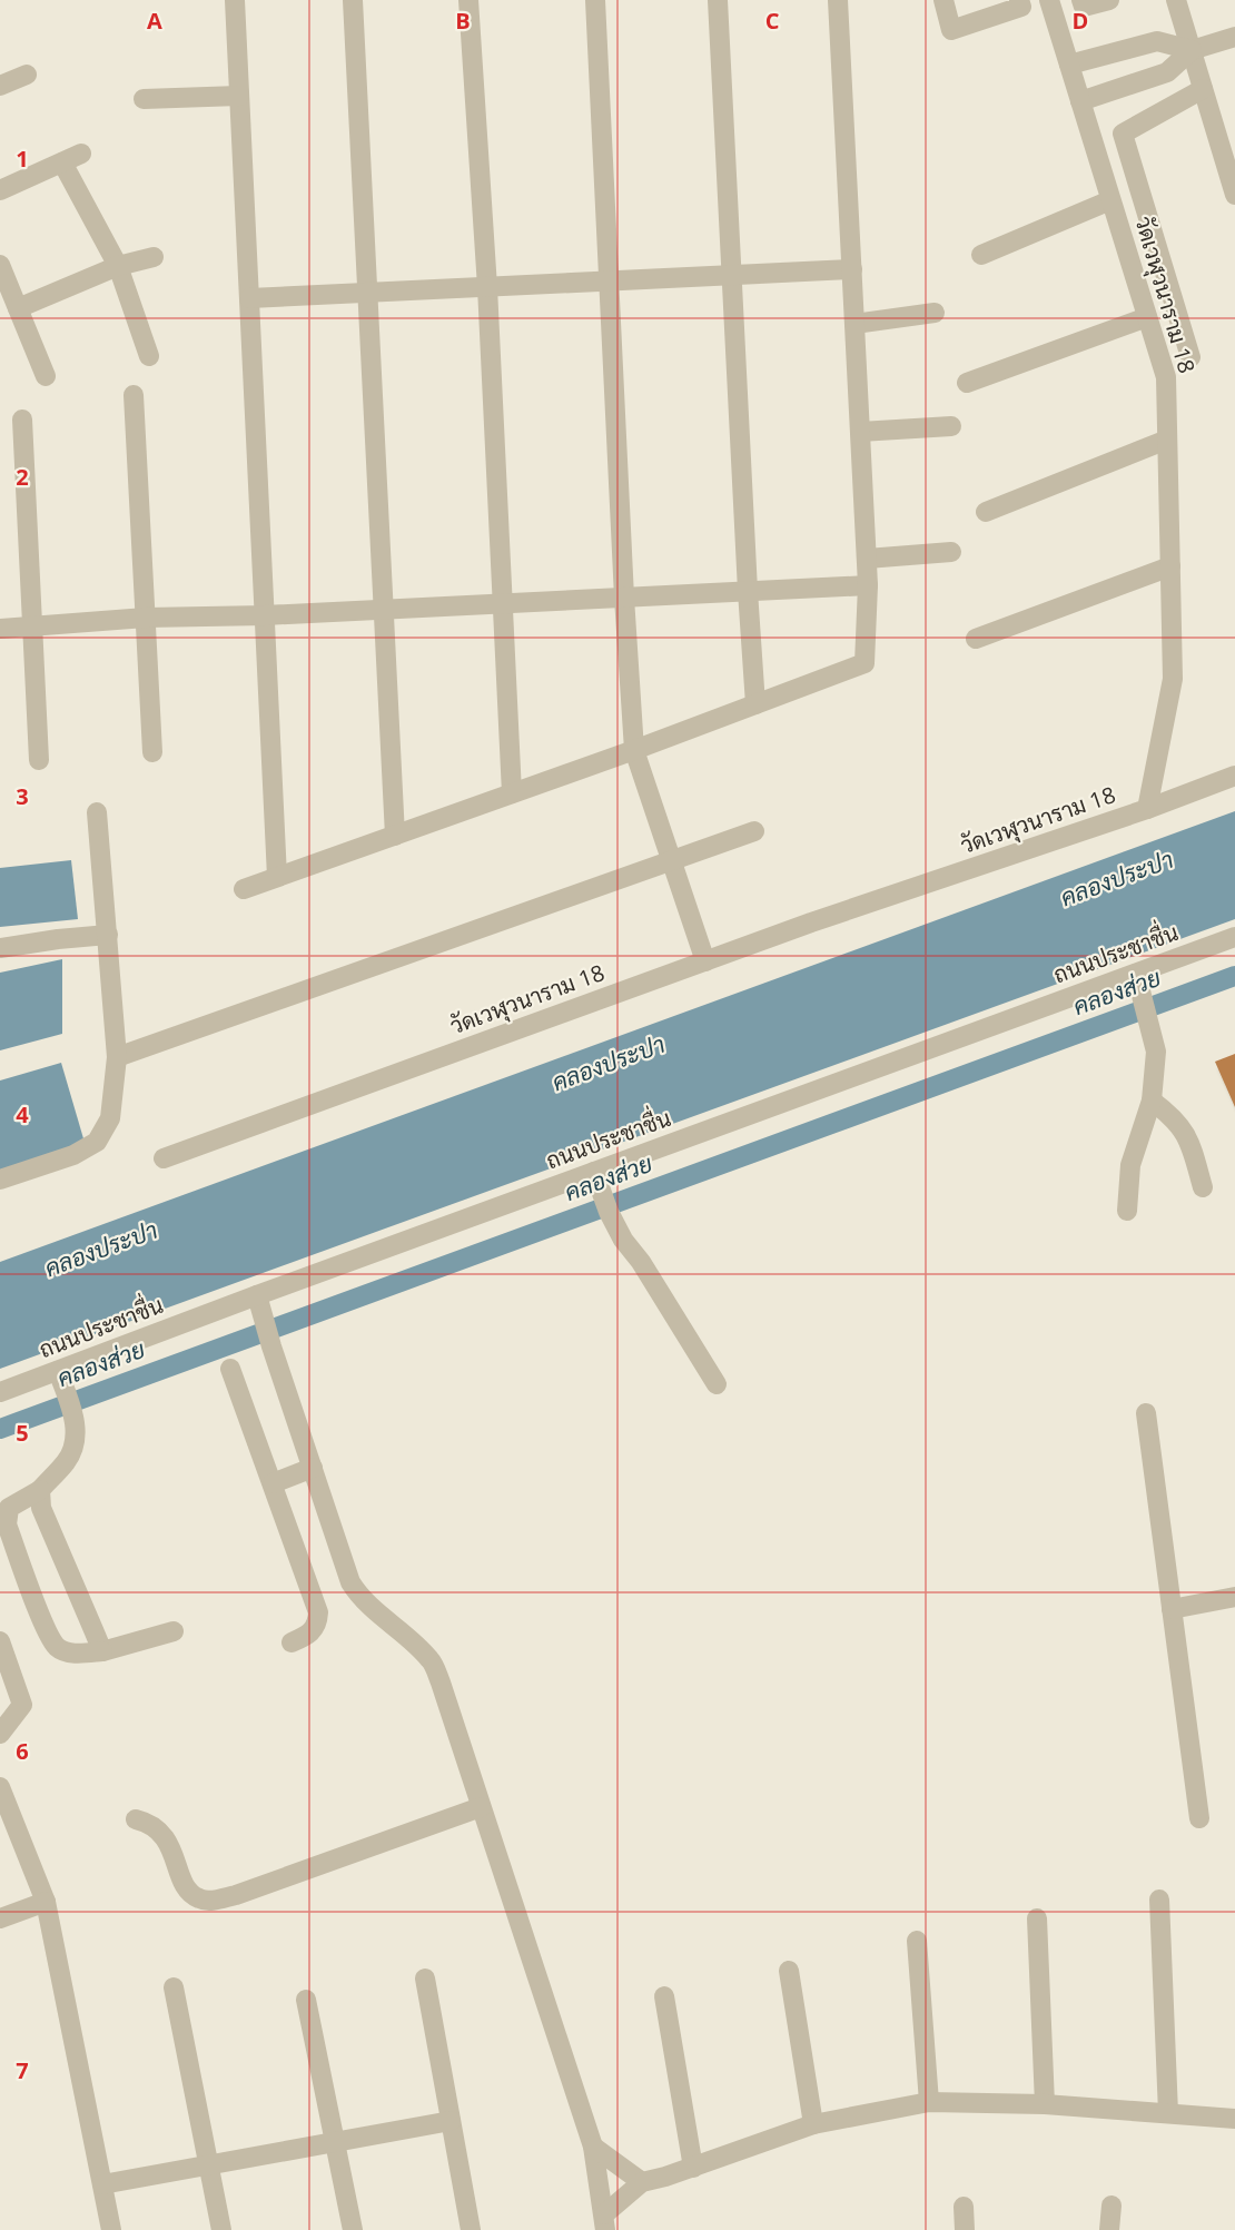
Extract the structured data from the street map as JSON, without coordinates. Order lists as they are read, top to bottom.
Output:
{
  "streets": {
    "street": ["วัดเวฬุวนาราม 18", "ถนนประชาชื่น"]
  },
  "water": ["คลองประปา", "คลองส่วย"],
  "grid": {
    "columns": [
      "A",
      "B",
      "C",
      "D"
    ],
    "rows": [
      "1",
      "2",
      "3",
      "4",
      "5",
      "6",
      "7"
    ]
  }
}
